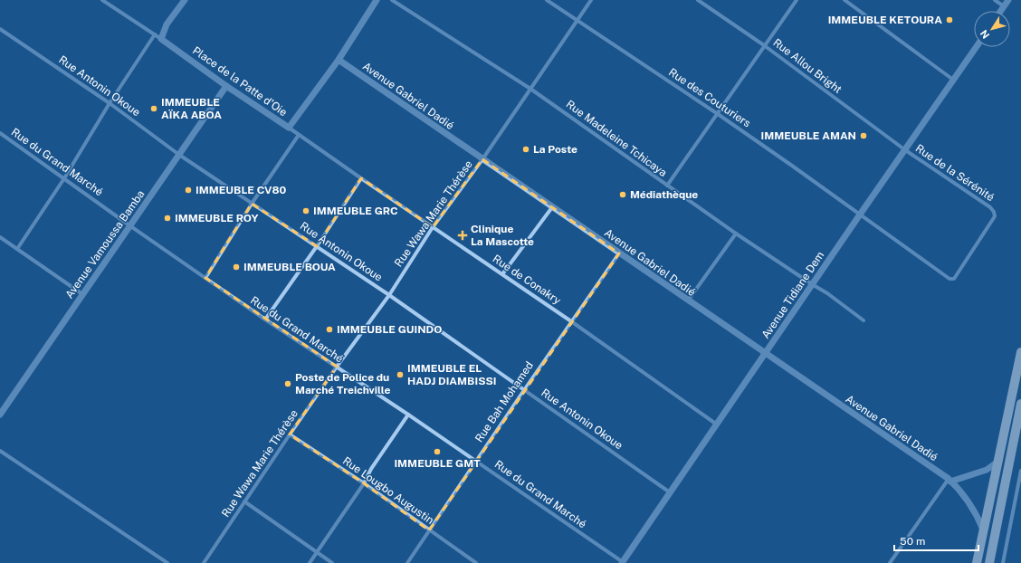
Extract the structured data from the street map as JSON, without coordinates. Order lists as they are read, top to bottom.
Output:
{
  "streets": {
    "street": [
      "Rue Allou Bright",
      "Place de la Patte d'Oie",
      "Rue Antonin Okoue",
      "Avenue Gabriel Dadié",
      "Rue des Couturiers",
      "Rue Madeleine Tchicaya",
      "Rue du Grand Marché",
      "Rue de la Sérénité",
      "Rue Wawa Marie Thérèse",
      "Avenue Vamoussa Bamba",
      "Rue de Conakry",
      "Avenue Tidiane Dem",
      "Rue Bah Mohamed",
      "Rue Lougbo Augustin"
    ]
  },
  "crossings": [
    ["Rue Allou Bright", "Rue de la Sérénité"],
    ["Rue Allou Bright", "Avenue Tidiane Dem"],
    ["Place de la Patte d'Oie", "Avenue Gabriel Dadié"],
    ["Place de la Patte d'Oie", "Avenue Vamoussa Bamba"],
    ["Place de la Patte d'Oie", "Rue de Conakry"],
    ["Rue Antonin Okoue", "Rue Wawa Marie Thérèse"],
    ["Rue Antonin Okoue", "Avenue Vamoussa Bamba"],
    ["Rue Antonin Okoue", "Avenue Tidiane Dem"],
    ["Rue Antonin Okoue", "Rue Bah Mohamed"],
    ["Avenue Gabriel Dadié", "Rue Wawa Marie Thérèse"],
    ["Avenue Gabriel Dadié", "Avenue Tidiane Dem"],
    ["Avenue Gabriel Dadié", "Rue Bah Mohamed"],
    ["Rue des Couturiers", "Rue de la Sérénité"],
    ["Rue des Couturiers", "Rue Wawa Marie Thérèse"],
    ["Rue des Couturiers", "Avenue Tidiane Dem"],
    ["Rue Madeleine Tchicaya", "Rue Wawa Marie Thérèse"],
    ["Rue Madeleine Tchicaya", "Avenue Tidiane Dem"],
    ["Rue du Grand Marché", "Rue Wawa Marie Thérèse"],
    ["Rue du Grand Marché", "Avenue Vamoussa Bamba"],
    ["Rue du Grand Marché", "Avenue Tidiane Dem"],
    ["Rue du Grand Marché", "Rue Bah Mohamed"],
    ["Rue de la Sérénité", "Avenue Tidiane Dem"],
    ["Rue Wawa Marie Thérèse", "Rue de Conakry"],
    ["Rue Wawa Marie Thérèse", "Rue Lougbo Augustin"],
    ["Rue de Conakry", "Avenue Tidiane Dem"],
    ["Rue de Conakry", "Rue Bah Mohamed"],
    ["Rue Bah Mohamed", "Rue Lougbo Augustin"]
  ],
  "places": {
    "other": [
      "IMMEUBLE KETOURA",
      "IMMEUBLE AÏKA ABOA",
      "IMMEUBLE AMAN",
      "La Poste",
      "IMMEUBLE CV80",
      "Médiathèque",
      "IMMEUBLE GRC",
      "IMMEUBLE ROY",
      "IMMEUBLE BOUA",
      "IMMEUBLE GUINDO",
      "IMMEUBLE EL HADJ DIAMBISSI",
      "Poste de Police du Marché Treichville",
      "IMMEUBLE GMT"
    ],
    "health": ["Clinique La Mascotte"]
  },
  "scale_bar": "50 m",
  "north": "bottom left"
}
